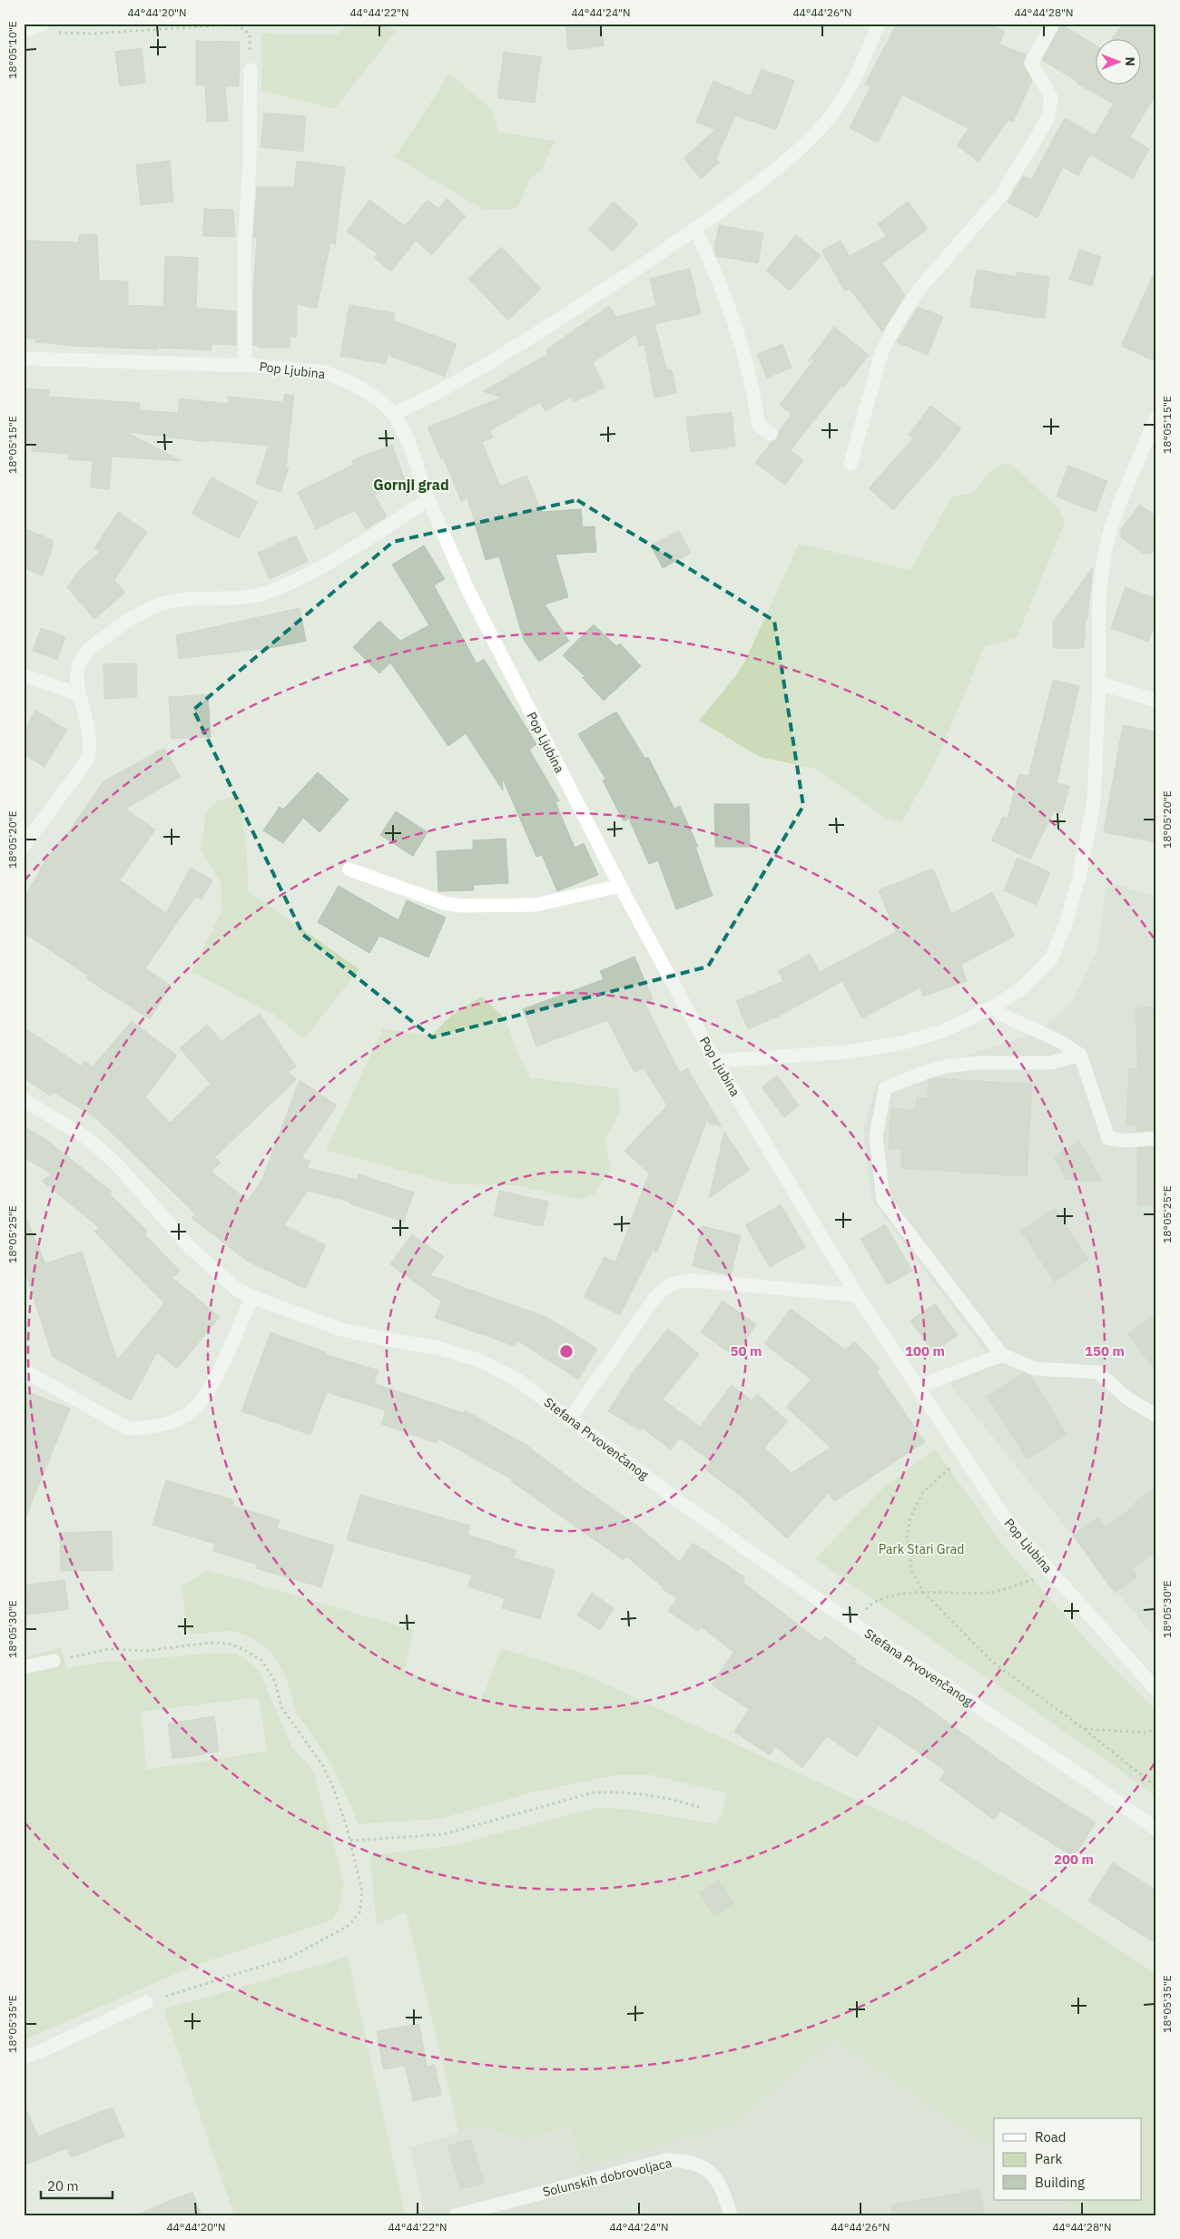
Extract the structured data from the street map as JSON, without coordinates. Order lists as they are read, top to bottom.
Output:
{
  "streets": {
    "street": ["Pop Ljubina", "Stefana Prvovenčanog", "Solunskih dobrovoljaca"]
  },
  "districts": ["Gornji grad"],
  "parks": ["Park Stari Grad"],
  "legend": ["Road", "Park", "Building"],
  "scale_bar": "20 m",
  "north": "right",
  "coordinates": [
    "44°44'20\"N",
    "44°44'22\"N",
    "44°44'24\"N",
    "44°44'26\"N",
    "44°44'28\"N",
    "18°05'10\"E",
    "18°05'15\"E",
    "18°05'20\"E",
    "18°05'25\"E",
    "18°05'30\"E",
    "18°05'35\"E"
  ],
  "rings": [
    "50 m",
    "100 m",
    "150 m",
    "200 m"
  ]
}
